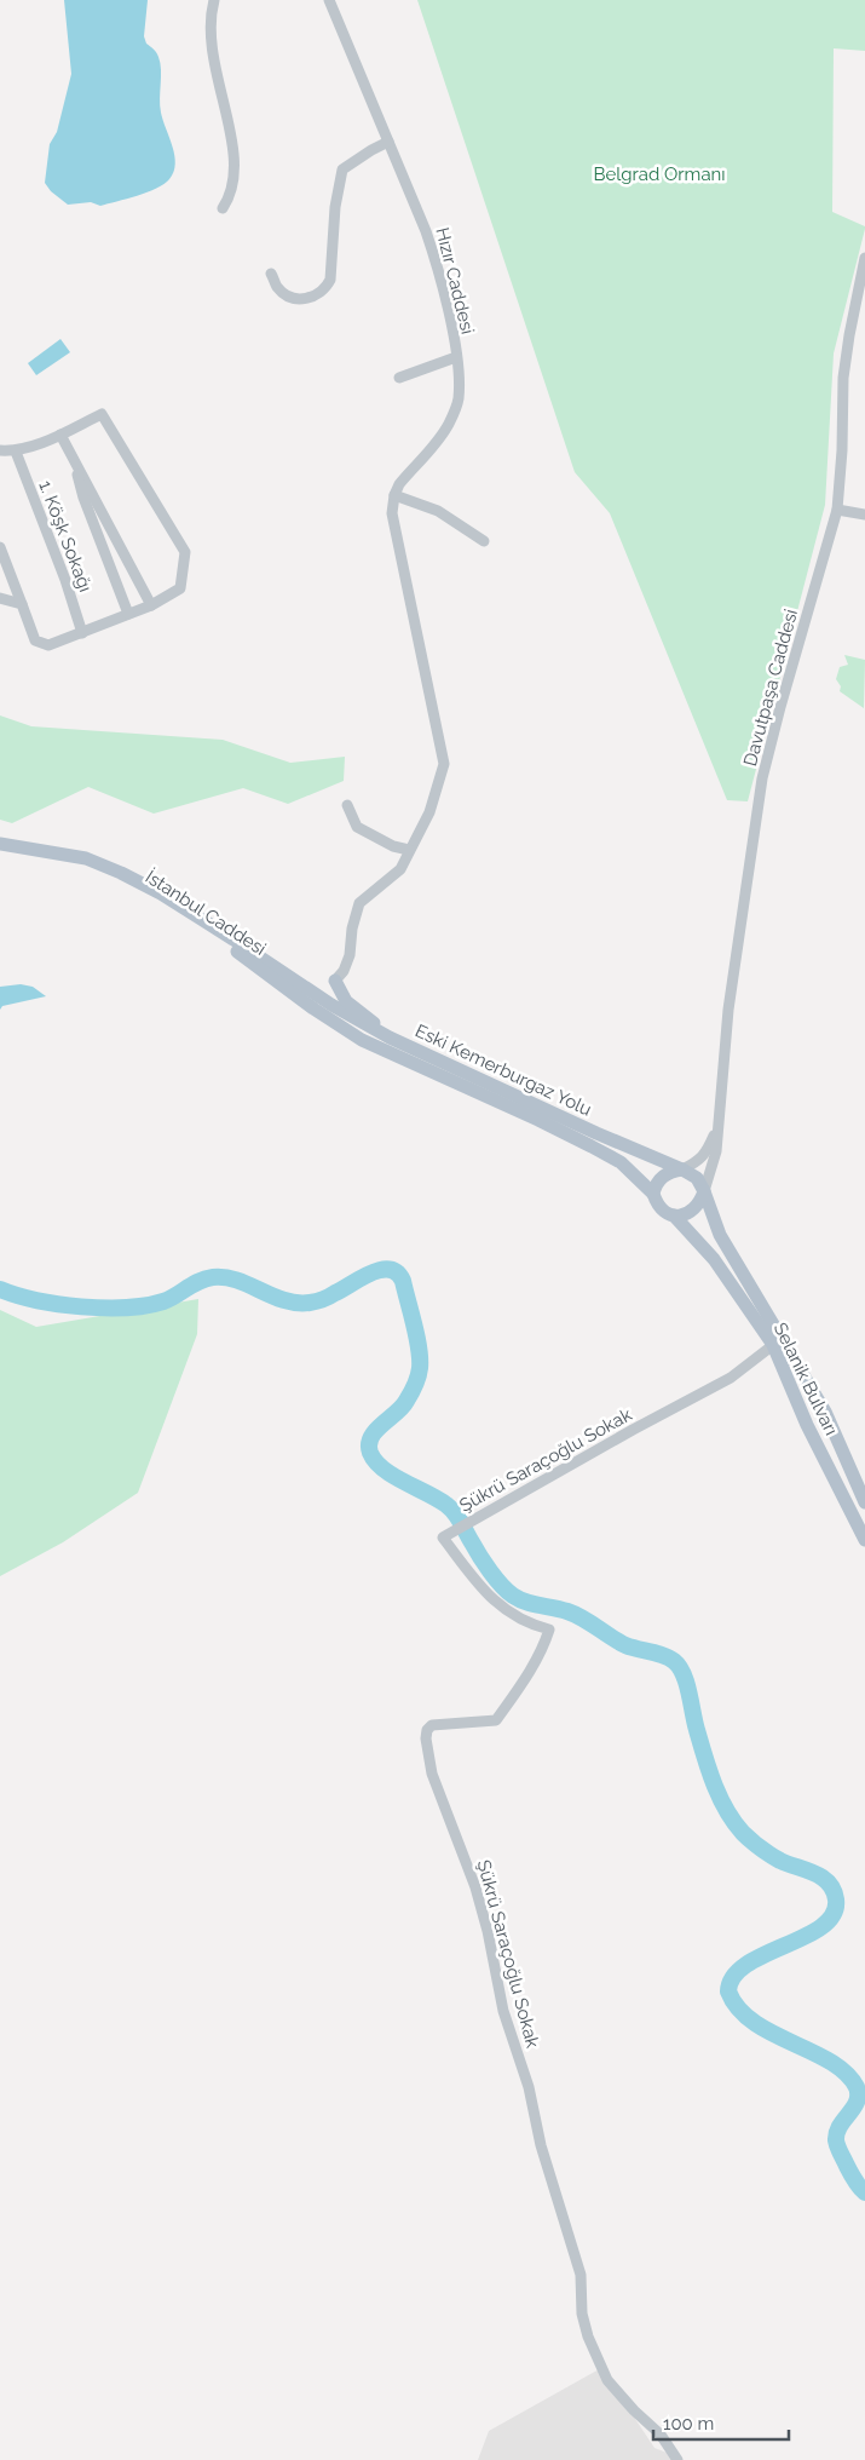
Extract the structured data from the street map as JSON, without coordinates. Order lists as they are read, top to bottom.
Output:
{
  "streets": {
    "main road": ["İstanbul Caddesi", "Eski Kemerburgaz Yolu", "Selanik Bulvarı"],
    "street": [
      "Hızır Caddesi",
      "1. Köşk Sokağı",
      "Davutpaşa Caddesi",
      "Şükrü Saraçoğlu Sokak"
    ]
  },
  "crossings": [
    ["Davutpaşa Caddesi", "Eski Kemerburgaz Yolu"],
    ["Davutpaşa Caddesi", "Selanik Bulvarı"],
    ["İstanbul Caddesi", "Eski Kemerburgaz Yolu"],
    ["Eski Kemerburgaz Yolu", "Selanik Bulvarı"],
    ["Selanik Bulvarı", "Şükrü Saraçoğlu Sokak"]
  ],
  "parks": ["Belgrad Ormanı"],
  "scale_bar": "100 m"
}
